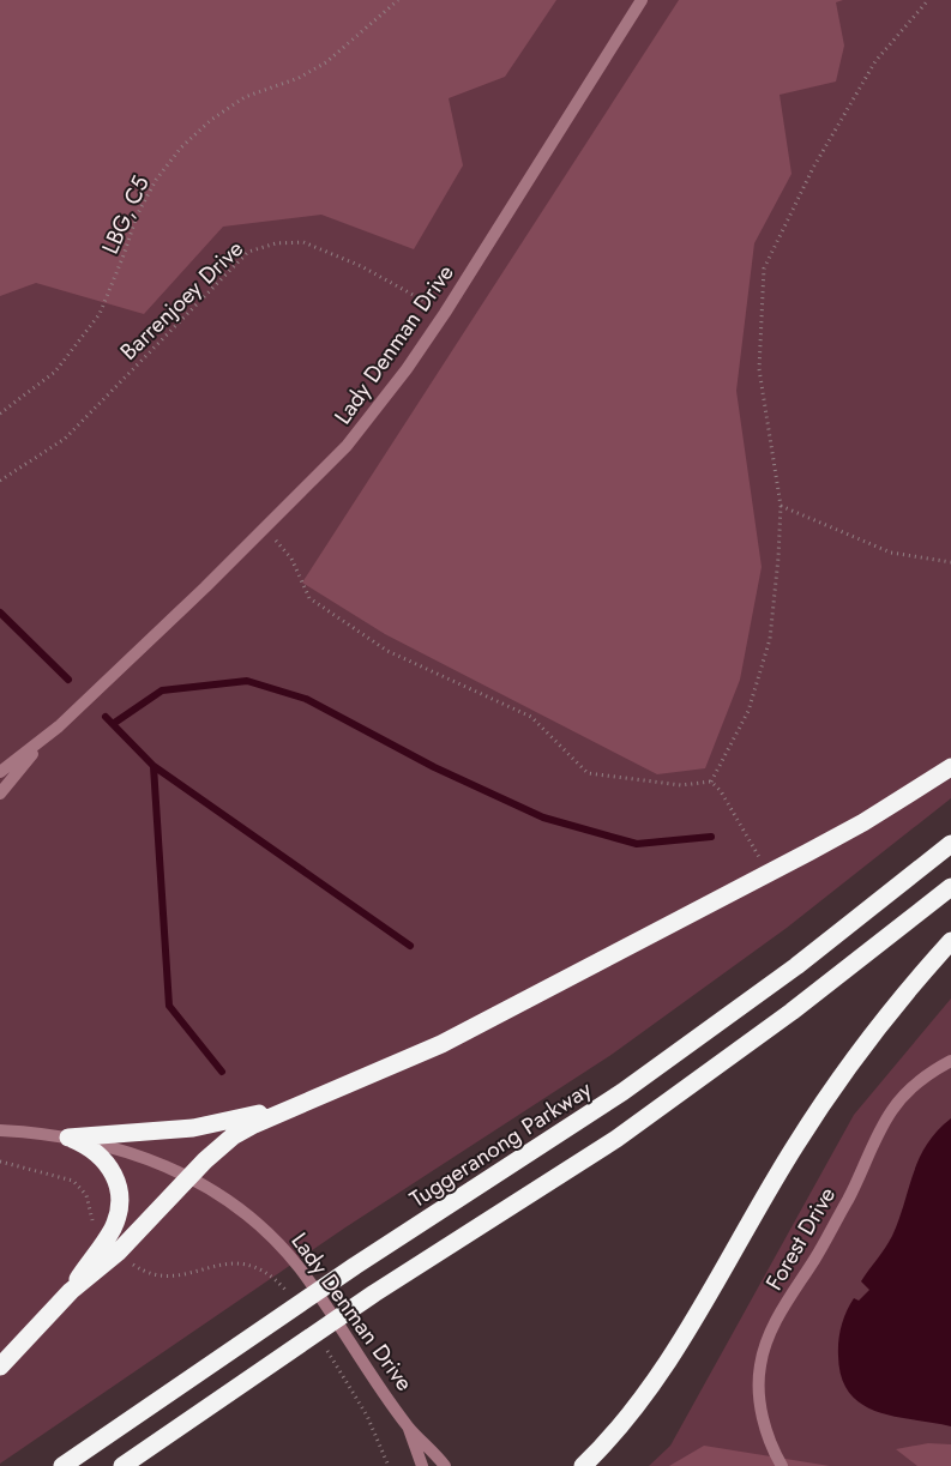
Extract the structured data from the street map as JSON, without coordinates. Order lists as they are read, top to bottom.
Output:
{
  "streets": {
    "highway": ["Tuggeranong Parkway"],
    "street": ["Lady Denman Drive", "Forest Drive"],
    "path": ["LBG, C5", "Barrenjoey Drive"]
  },
  "crossings": [
    ["Barrenjoey Drive", "Lady Denman Drive"]
  ]
}
